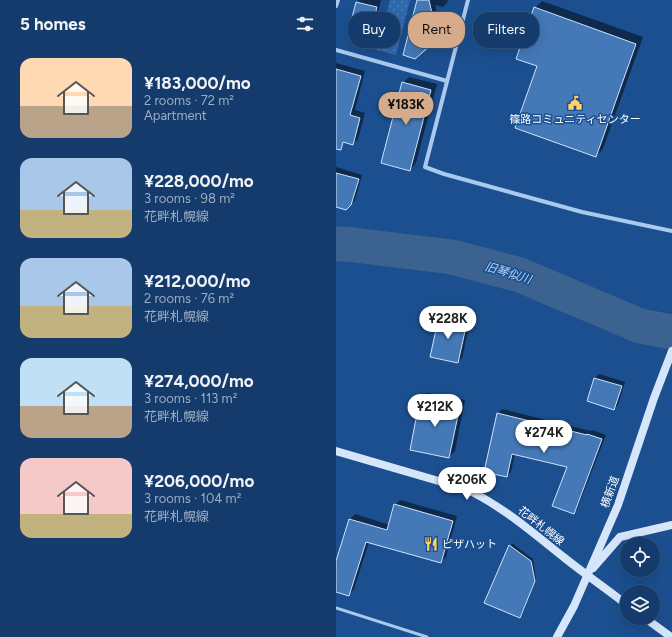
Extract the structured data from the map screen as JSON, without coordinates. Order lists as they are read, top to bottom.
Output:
{
  "streets": {
    "street": ["横新道", "花畔札幌線"]
  },
  "crossings": [
    ["横新道", "花畔札幌線"]
  ],
  "water": ["旧琴似川"],
  "places": {
    "public building": ["篠路コミュニティセンター"],
    "restaurant": ["ピザハット"]
  },
  "page": {
    "heading": "5 homes",
    "chip": ["Buy", "Rent", "Filters"],
    "list": [
      {
        "name": "¥183,000/mo",
        "note": "2 rooms · 72 m² · Apartment"
      },
      {
        "name": "¥228,000/mo",
        "note": "3 rooms · 98 m² · 花畔札幌線"
      },
      {
        "name": "¥212,000/mo",
        "note": "2 rooms · 76 m² · 花畔札幌線"
      },
      {
        "name": "¥274,000/mo",
        "note": "3 rooms · 113 m² · 花畔札幌線"
      },
      {
        "name": "¥206,000/mo",
        "note": "3 rooms · 104 m² · 花畔札幌線"
      }
    ],
    "price": [
      "¥183K",
      "¥228K",
      "¥212K",
      "¥274K",
      "¥206K"
    ]
  }
}
